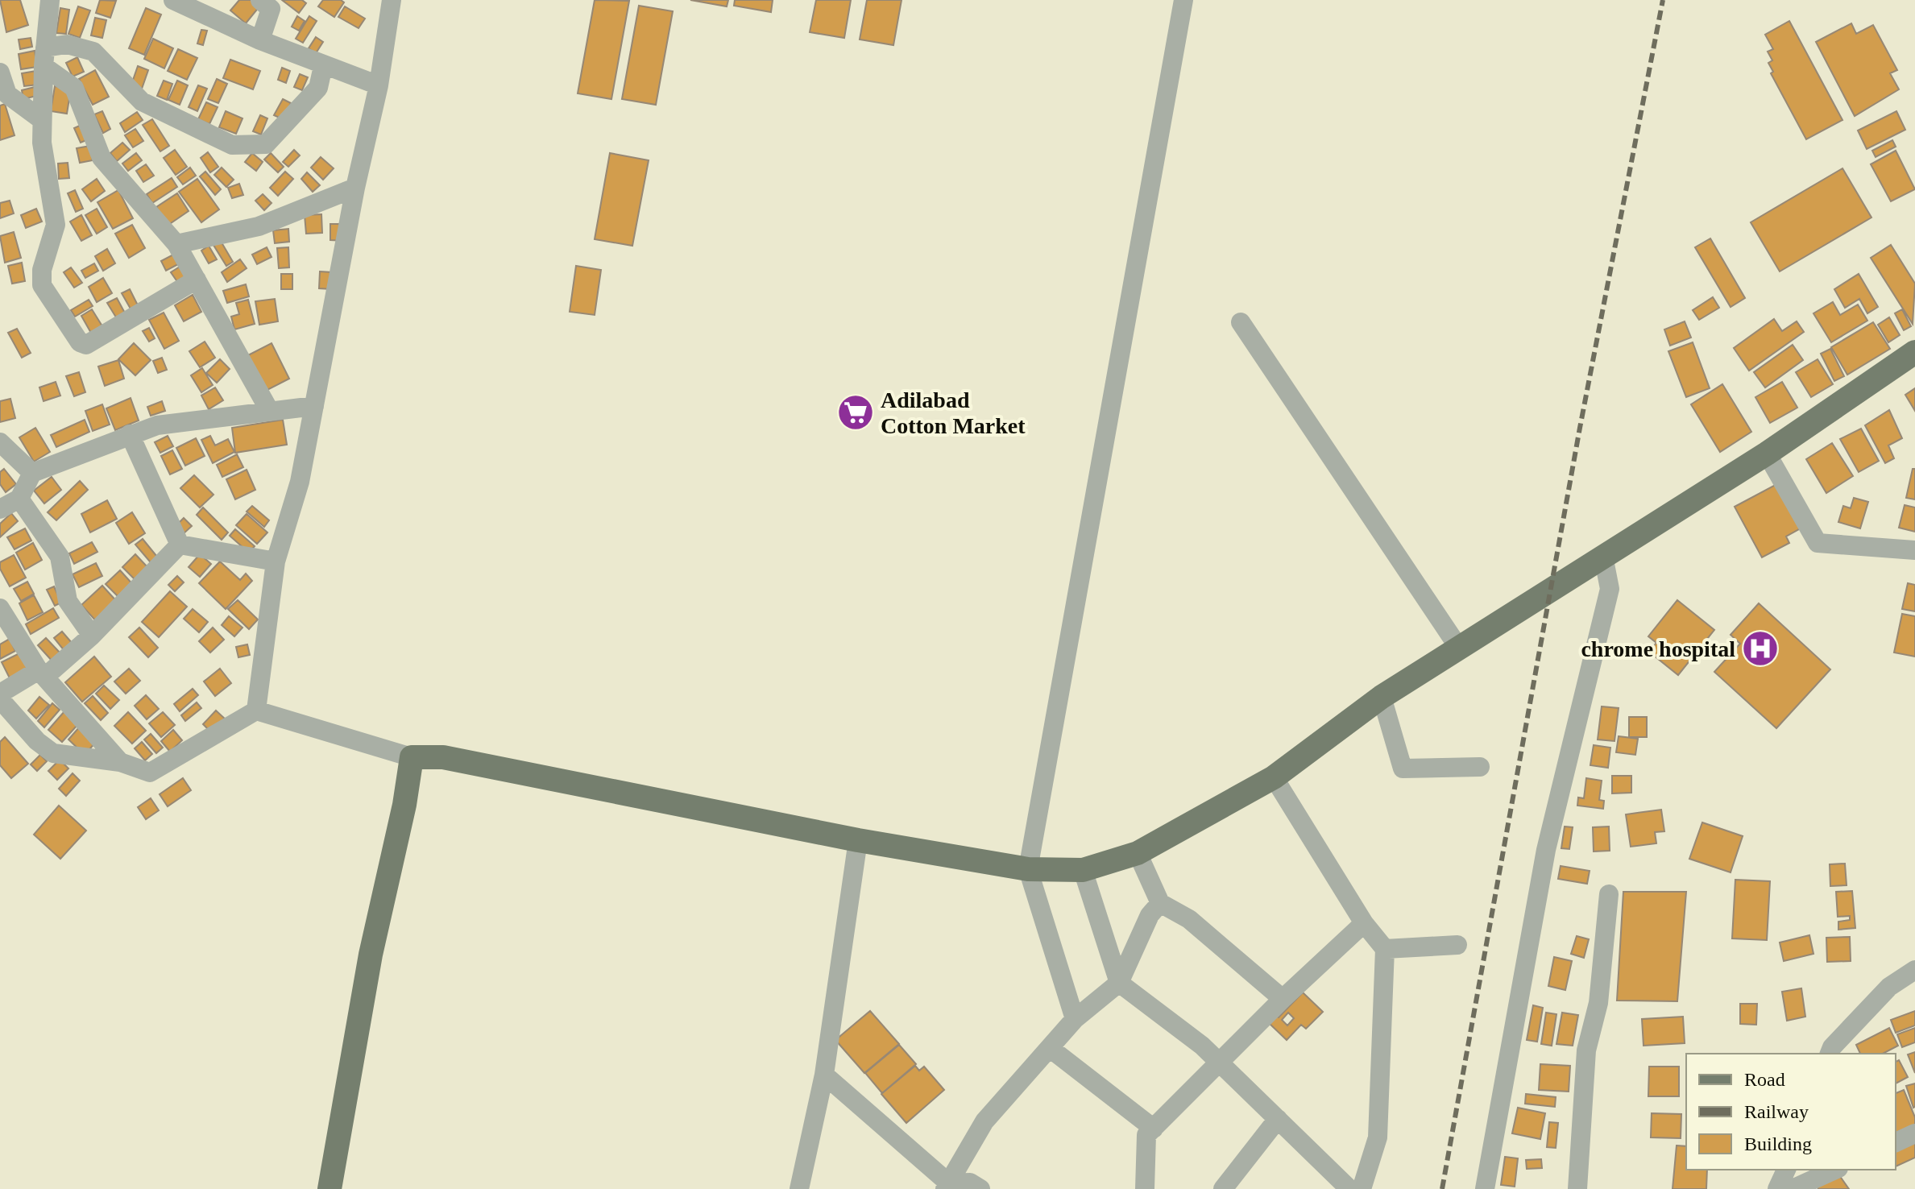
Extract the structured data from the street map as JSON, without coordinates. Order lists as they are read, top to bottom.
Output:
{
  "places": {
    "supermarket": ["Adilabad Cotton Market"],
    "hospital": ["chrome hospital"]
  },
  "legend": ["Road", "Railway", "Building"]
}
